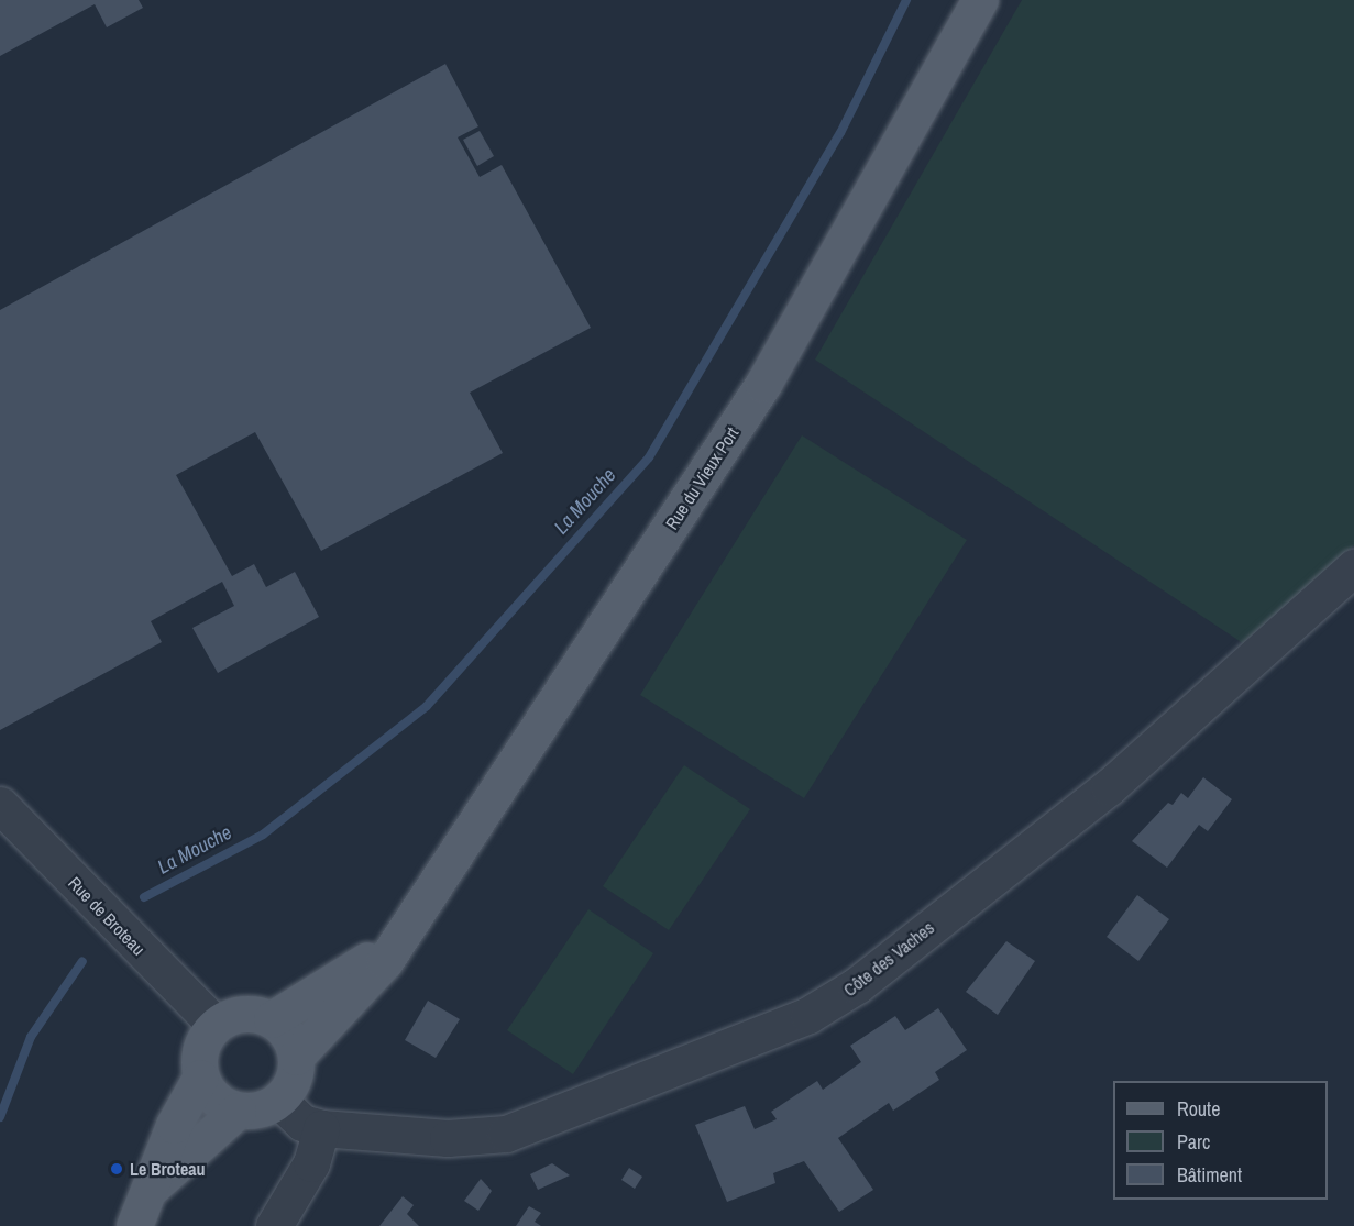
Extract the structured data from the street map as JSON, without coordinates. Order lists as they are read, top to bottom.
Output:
{
  "streets": {
    "main road": ["Rue du Vieux Port"],
    "street": ["Rue de Broteau", "Côte des Vaches"]
  },
  "crossings": [
    ["Rue du Vieux Port", "Rue de Broteau"]
  ],
  "water": ["La Mouche"],
  "places": ["Le Broteau"],
  "legend": ["Route", "Parc", "Bâtiment"]
}
